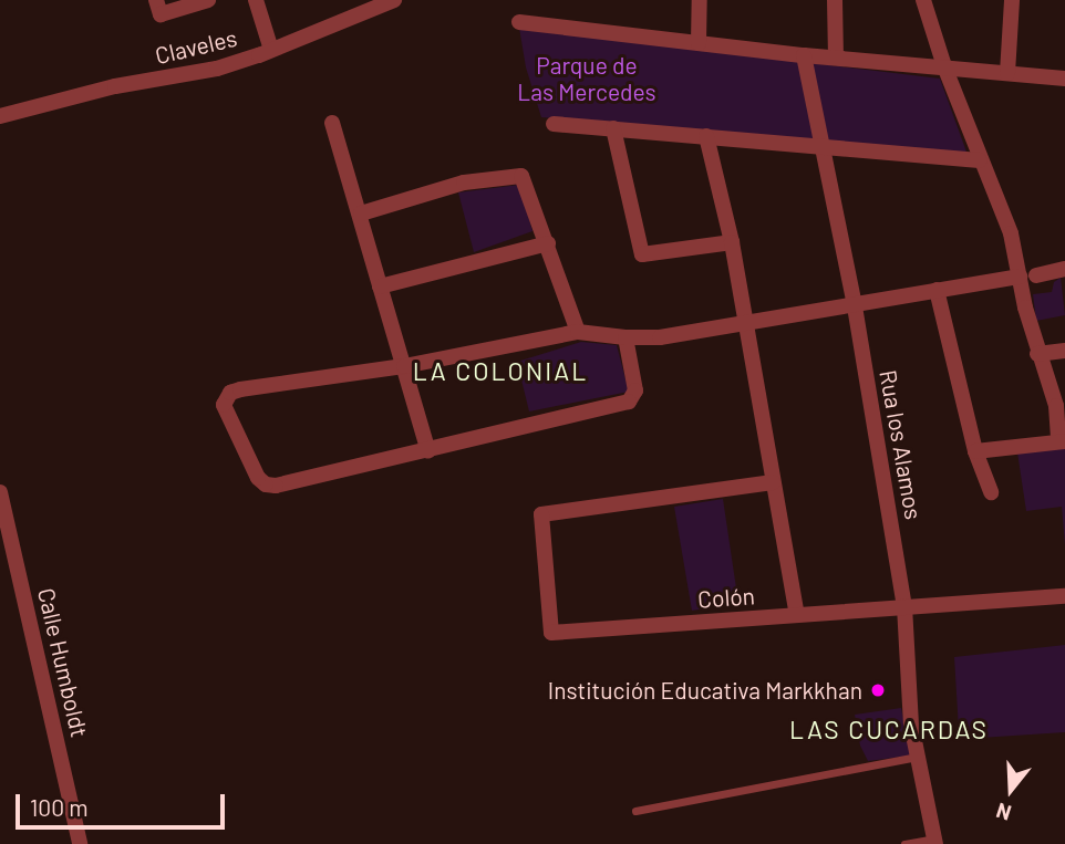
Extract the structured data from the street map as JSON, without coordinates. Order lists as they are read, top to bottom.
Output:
{
  "streets": {
    "street": [
      "Claveles",
      "Rua los Alamos",
      "Colón",
      "Calle Humboldt"
    ]
  },
  "crossings": [
    ["Rua los Alamos", "Colón"]
  ],
  "districts": ["LA COLONIAL", "LAS CUCARDAS"],
  "parks": ["Parque de Las Mercedes"],
  "places": ["Institución Educativa Markkhan"],
  "scale_bar": "100 m",
  "north": "bottom"
}
